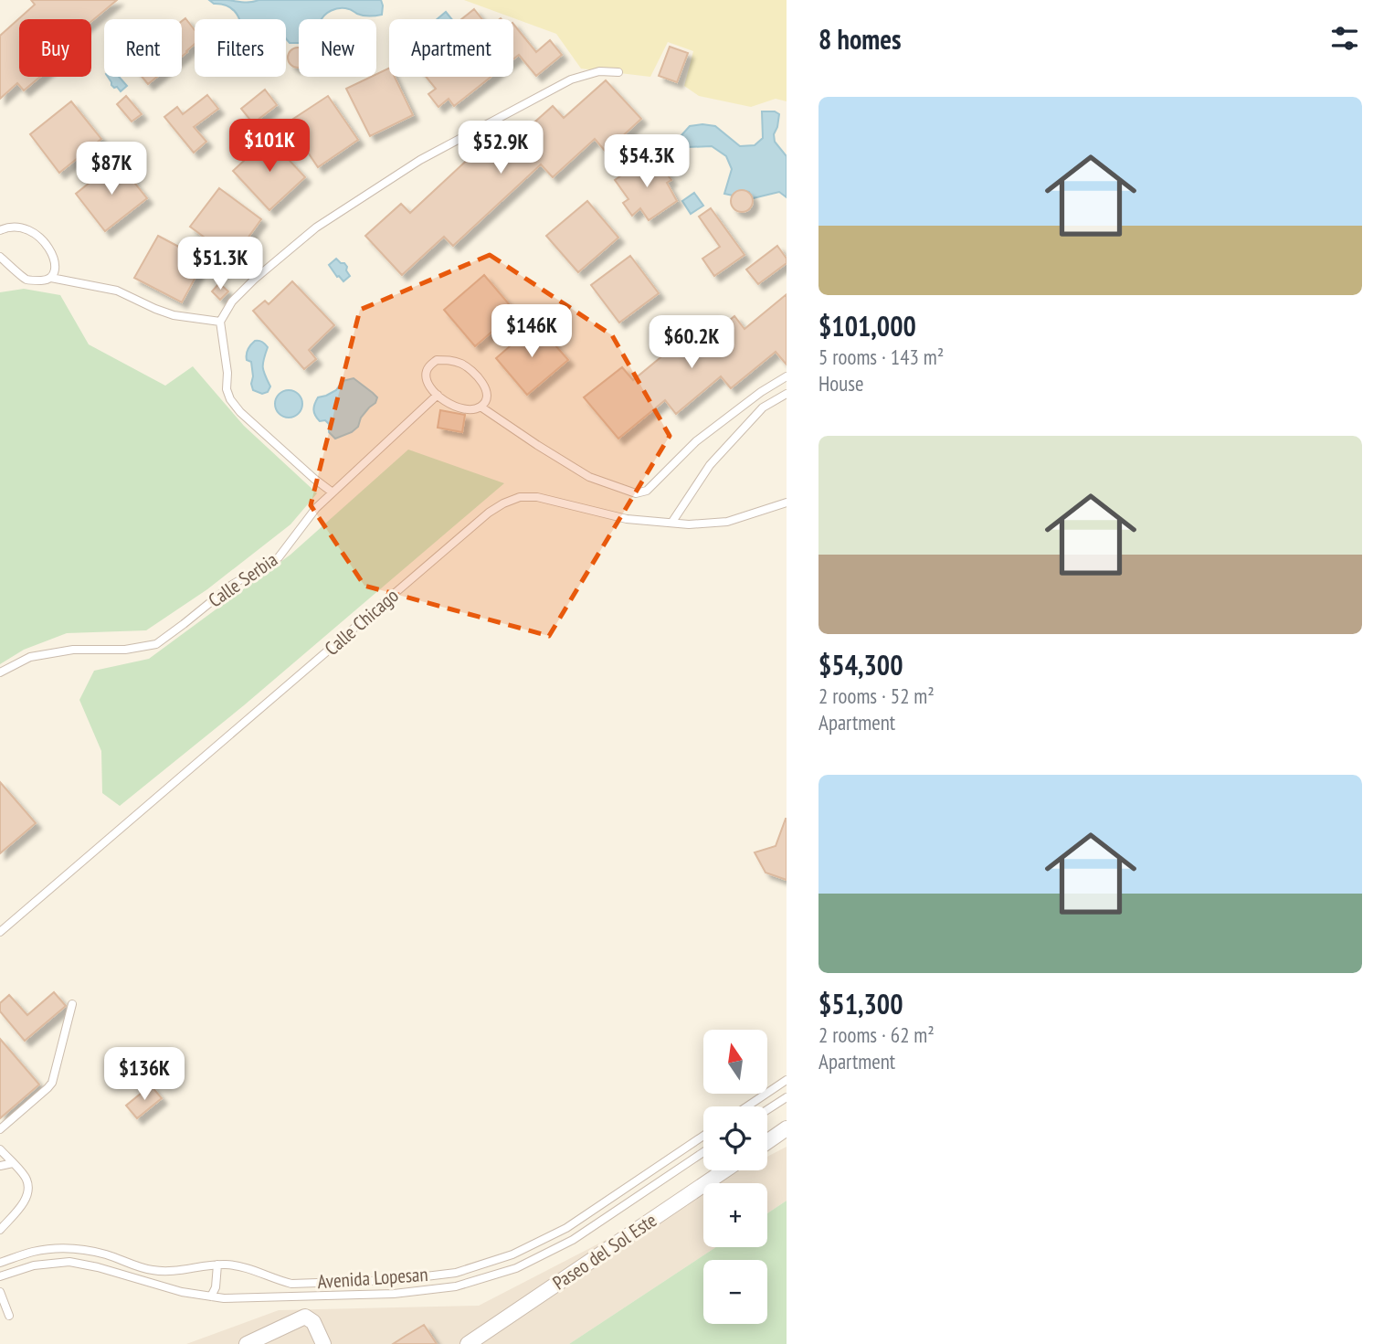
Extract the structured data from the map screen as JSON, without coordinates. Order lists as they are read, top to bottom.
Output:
{
  "streets": {
    "street": ["Paseo del Sol Este"],
    "lane": ["Calle Serbia", "Calle Chicago", "Avenida Lopesan"]
  },
  "north": "top",
  "page": {
    "heading": "8 homes",
    "chip": [
      "Buy",
      "Rent",
      "Filters",
      "New",
      "Apartment"
    ],
    "list": [
      {
        "name": "$101,000",
        "note": "5 rooms · 143 m² · House"
      },
      {
        "name": "$54,300",
        "note": "2 rooms · 52 m² · Apartment"
      },
      {
        "name": "$51,300",
        "note": "2 rooms · 62 m² · Apartment"
      }
    ],
    "price": [
      "$101K",
      "$52.9K",
      "$54.3K",
      "$87K",
      "$51.3K",
      "$146K",
      "$60.2K",
      "$136K"
    ],
    "map_buttons": ["+", "−"]
  }
}
